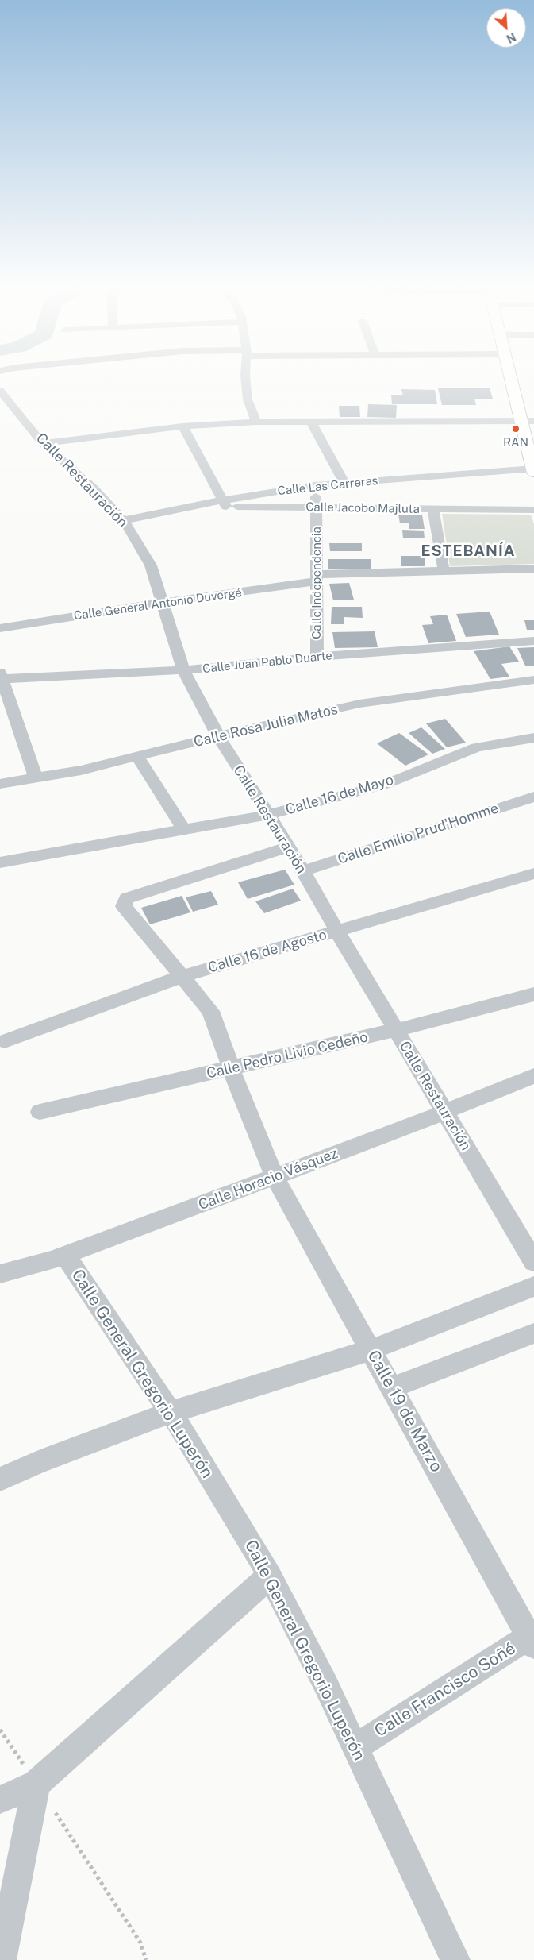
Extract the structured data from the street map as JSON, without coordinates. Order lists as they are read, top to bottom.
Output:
{
  "streets": {
    "street": [
      "Calle Restauración",
      "Calle Las Carreras",
      "Calle Jacobo Majluta",
      "Calle Independencia",
      "Calle General Antonio Duvergé",
      "Calle Juan Pablo Duarte",
      "Calle Rosa Julia Matos",
      "Calle 16 de Mayo",
      "Calle Emilio Prud'Homme",
      "Calle 16 de Agosto",
      "Calle Pedro Livio Cedeño",
      "Calle Horacio Vásquez",
      "Calle General Gregorio Luperón",
      "Calle 19 de Marzo",
      "Calle Francisco Soñé"
    ]
  },
  "crossings": [
    ["Calle Restauración", "Calle Jacobo Majluta"],
    ["Calle Restauración", "Calle General Antonio Duvergé"],
    ["Calle Restauración", "Calle Juan Pablo Duarte"],
    ["Calle Restauración", "Calle Rosa Julia Matos"],
    ["Calle Restauración", "Calle 16 de Mayo"],
    ["Calle Restauración", "Calle Emilio Prud'Homme"],
    ["Calle Restauración", "Calle 16 de Agosto"],
    ["Calle Restauración", "Calle Pedro Livio Cedeño"],
    ["Calle Restauración", "Calle Horacio Vásquez"],
    ["Calle Restauración", "Calle 19 de Marzo"],
    ["Calle Las Carreras", "Calle Jacobo Majluta"],
    ["Calle Las Carreras", "Calle Independencia"],
    ["Calle Jacobo Majluta", "Calle Independencia"],
    ["Calle Independencia", "Calle General Antonio Duvergé"],
    ["Calle Independencia", "Calle Juan Pablo Duarte"],
    ["Calle 16 de Agosto", "Calle 19 de Marzo"],
    ["Calle Pedro Livio Cedeño", "Calle 19 de Marzo"],
    ["Calle Horacio Vásquez", "Calle General Gregorio Luperón"],
    ["Calle Horacio Vásquez", "Calle 19 de Marzo"],
    ["Calle General Gregorio Luperón", "Calle Francisco Soñé"],
    ["Calle 19 de Marzo", "Calle Francisco Soñé"]
  ],
  "districts": ["ESTEBANÍA"],
  "places": ["RAN"],
  "north": "bottom right"
}
